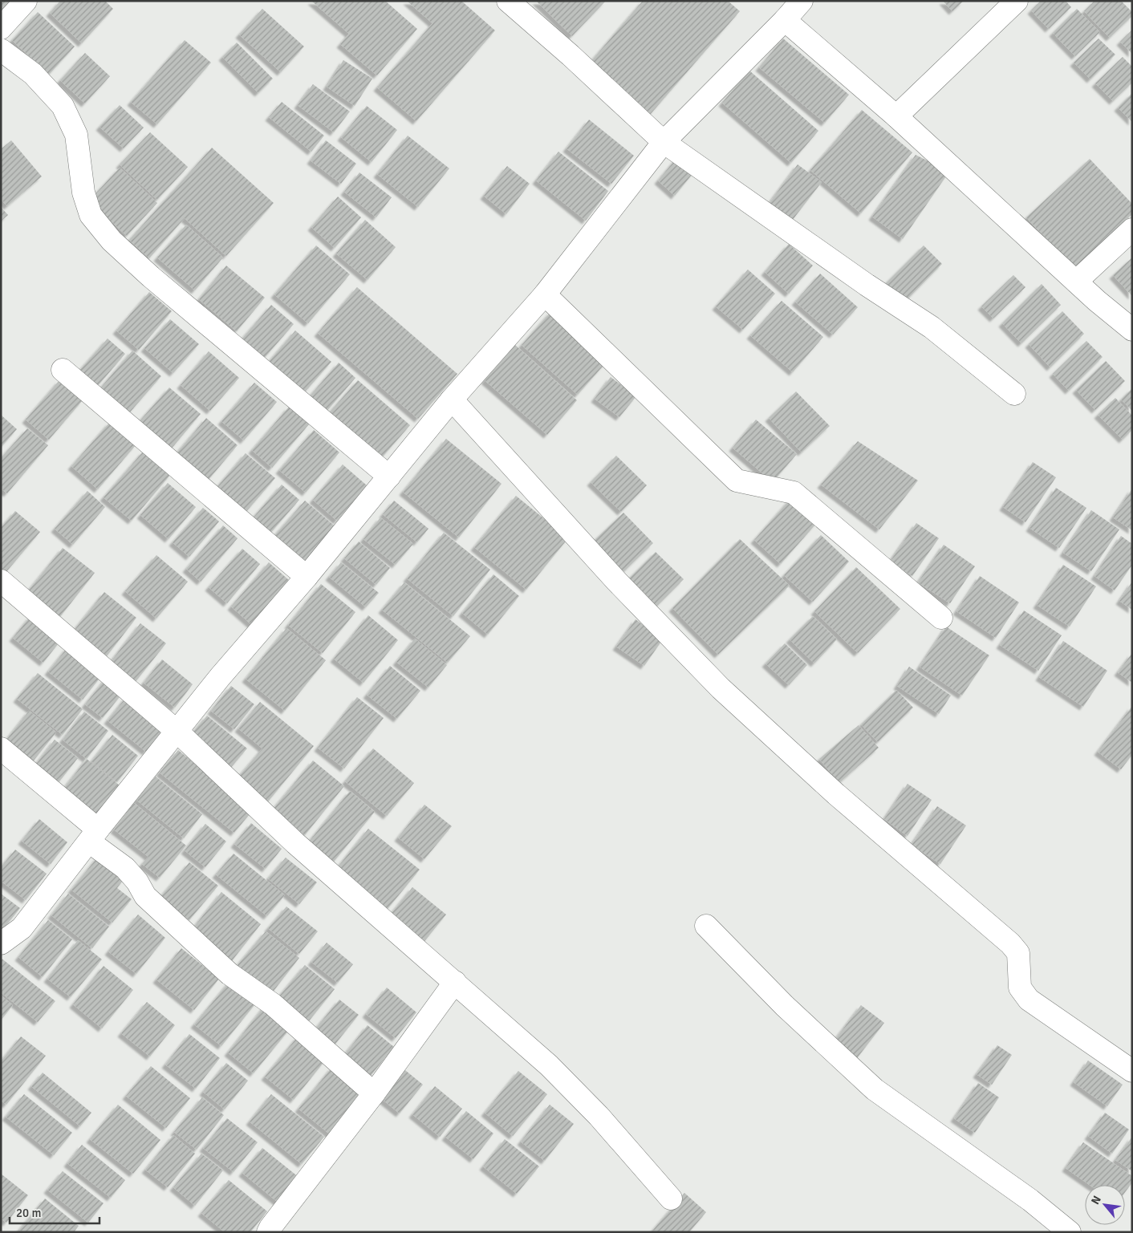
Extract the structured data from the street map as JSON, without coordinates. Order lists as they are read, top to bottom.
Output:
{
  "scale_bar": "20 m",
  "north": "top left"
}
